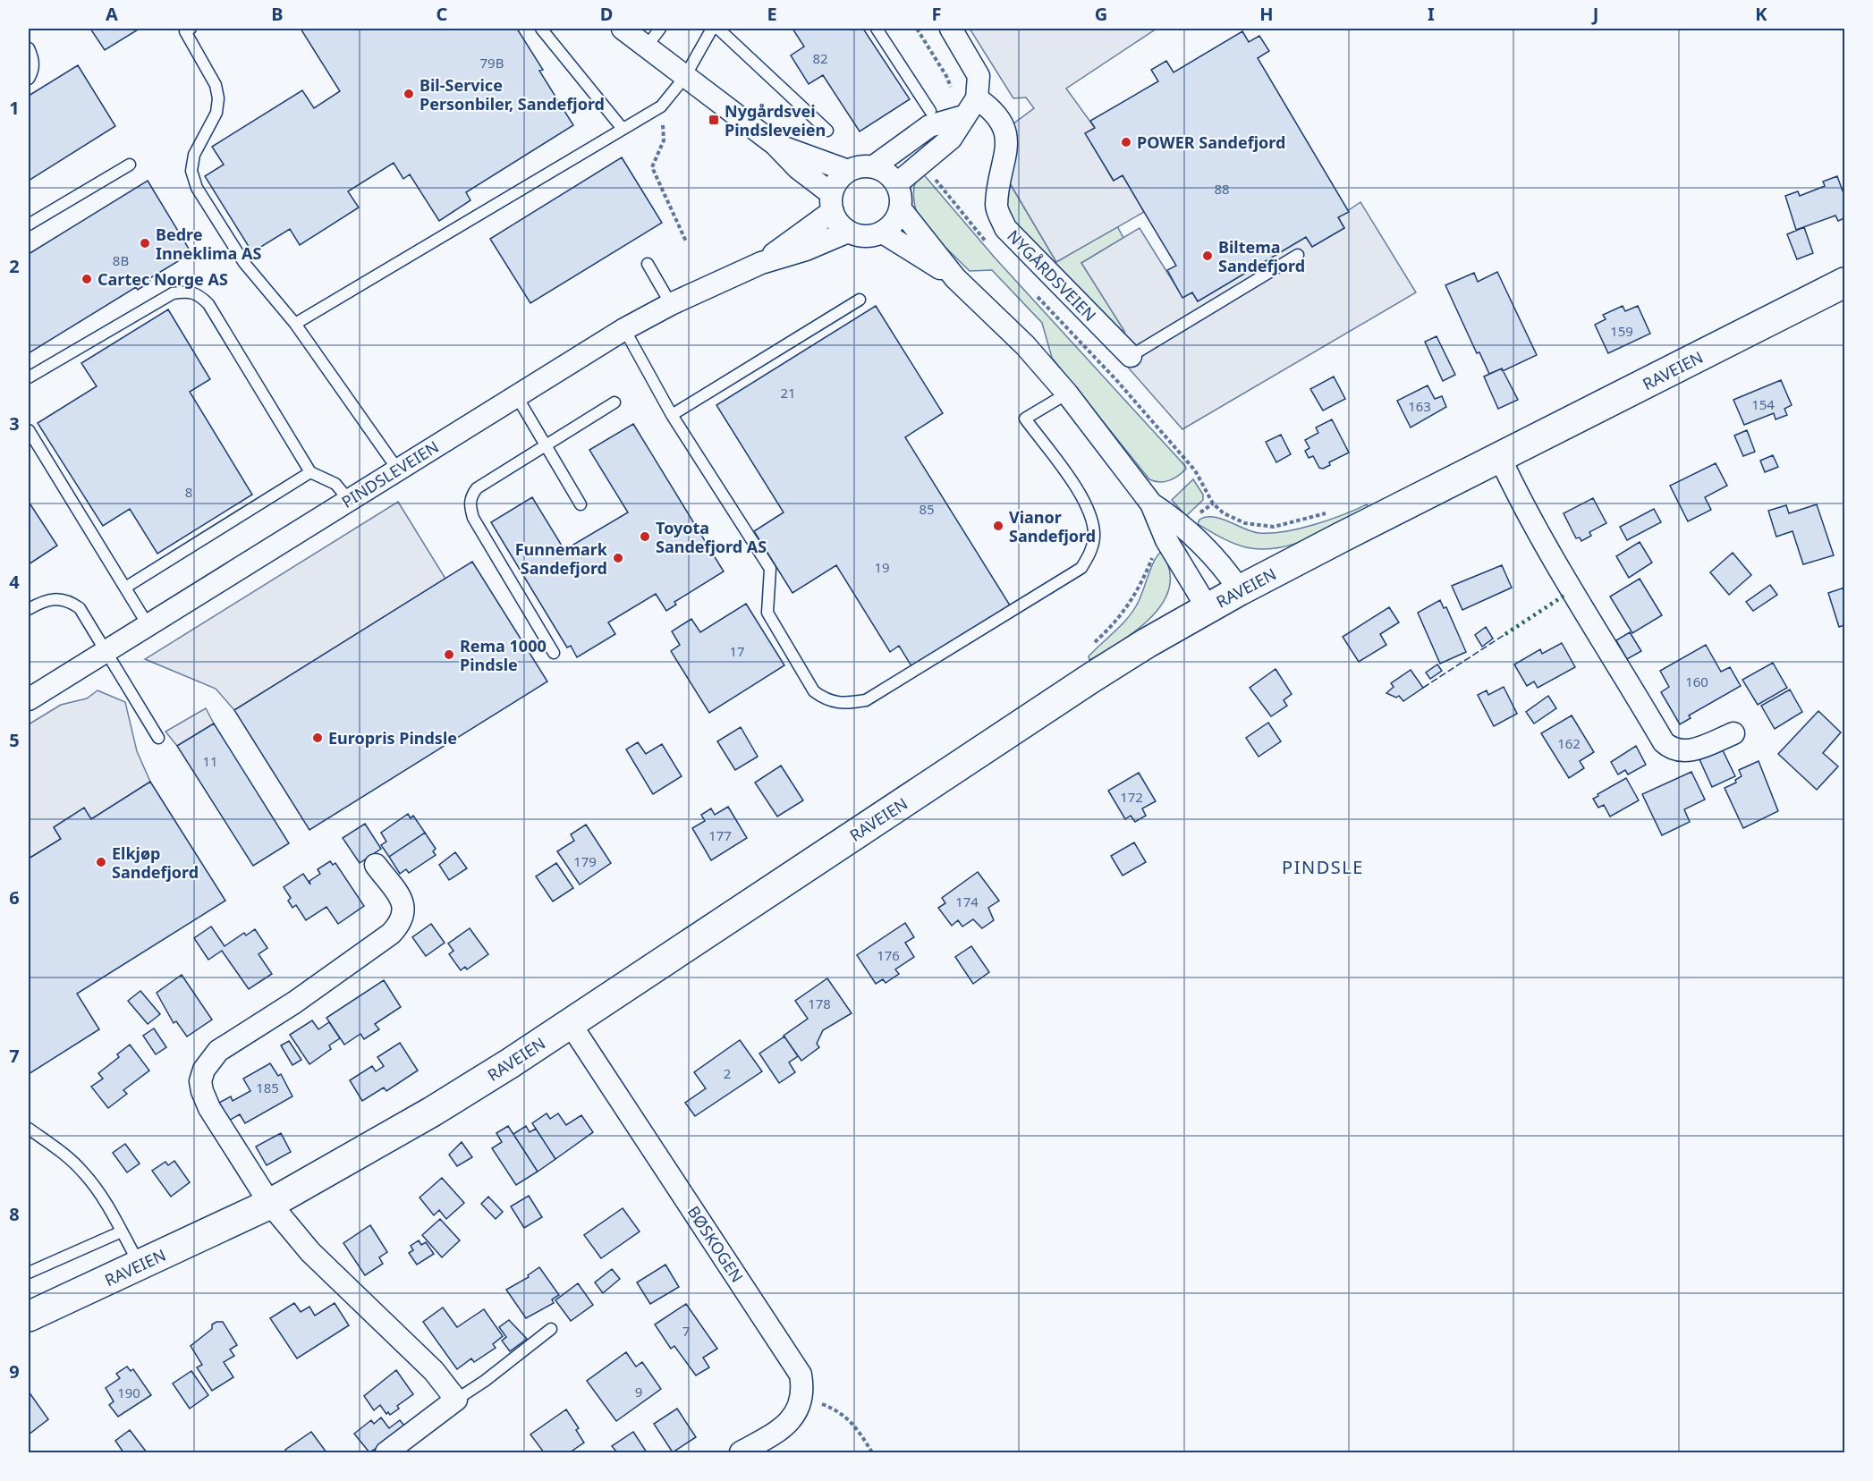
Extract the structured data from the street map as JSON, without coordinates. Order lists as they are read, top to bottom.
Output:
{
  "streets": {
    "main road": ["RAVEIEN"],
    "street": ["NYGÅRDSVEIEN", "PINDSLEVEIEN", "BØSKOGEN"]
  },
  "crossings": [
    ["RAVEIEN", "BØSKOGEN"]
  ],
  "districts": ["PINDSLE"],
  "places": {
    "other": [
      "Bil-Service Personbiler, Sandefjord",
      "POWER Sandefjord",
      "Bedre Inneklima AS",
      "Biltema Sandefjord",
      "Cartec Norge AS",
      "Vianor Sandefjord",
      "Toyota Sandefjord AS",
      "Funnemark Sandefjord",
      "Rema 1000 Pindsle",
      "Europris Pindsle",
      "Elkjøp Sandefjord"
    ],
    "transit": ["Nygårdsvei Pindsleveien"]
  },
  "house_numbers": [
    "82",
    "79B",
    "88",
    "8B",
    "159",
    "21",
    "154",
    "163",
    "8",
    "85",
    "19",
    "17",
    "160",
    "162",
    "11",
    "172",
    "177",
    "179",
    "174",
    "176",
    "178",
    "2",
    "185",
    "7",
    "9",
    "190"
  ],
  "grid": {
    "columns": [
      "A",
      "B",
      "C",
      "D",
      "E",
      "F",
      "G",
      "H",
      "I",
      "J",
      "K"
    ],
    "rows": [
      "1",
      "2",
      "3",
      "4",
      "5",
      "6",
      "7",
      "8",
      "9"
    ]
  }
}
